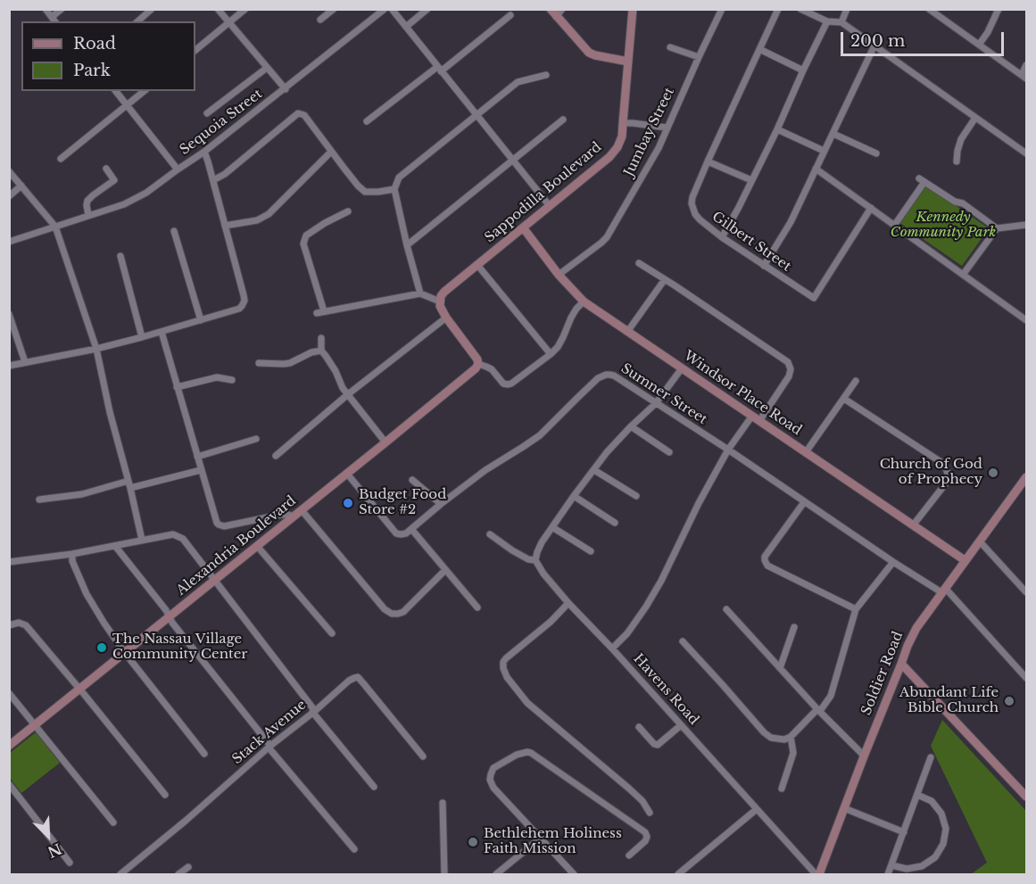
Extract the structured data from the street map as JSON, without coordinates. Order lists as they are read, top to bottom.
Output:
{
  "streets": {
    "street": [
      "Sequoia Street",
      "Jumbay Street",
      "Sappodilla Boulevard",
      "Gilbert Street",
      "Windsor Place Road",
      "Sumner Street",
      "Alexandria Boulevard",
      "Soldier Road",
      "Havens Road",
      "Stack Avenue"
    ]
  },
  "crossings": [
    ["Jumbay Street", "Windsor Place Road"],
    ["Sappodilla Boulevard", "Windsor Place Road"],
    ["Windsor Place Road", "Soldier Road"],
    ["Sumner Street", "Soldier Road"],
    ["Soldier Road", "Havens Road"]
  ],
  "parks": ["Kennedy Community Park"],
  "places": [
    "Church of God of Prophecy",
    "Budget Food Store #2",
    "The Nassau Village Community Center",
    "Abundant Life Bible Church",
    "Bethlehem Holiness Faith Mission"
  ],
  "legend": ["Road", "Park"],
  "scale_bar": "200 m",
  "north": "bottom right"
}
